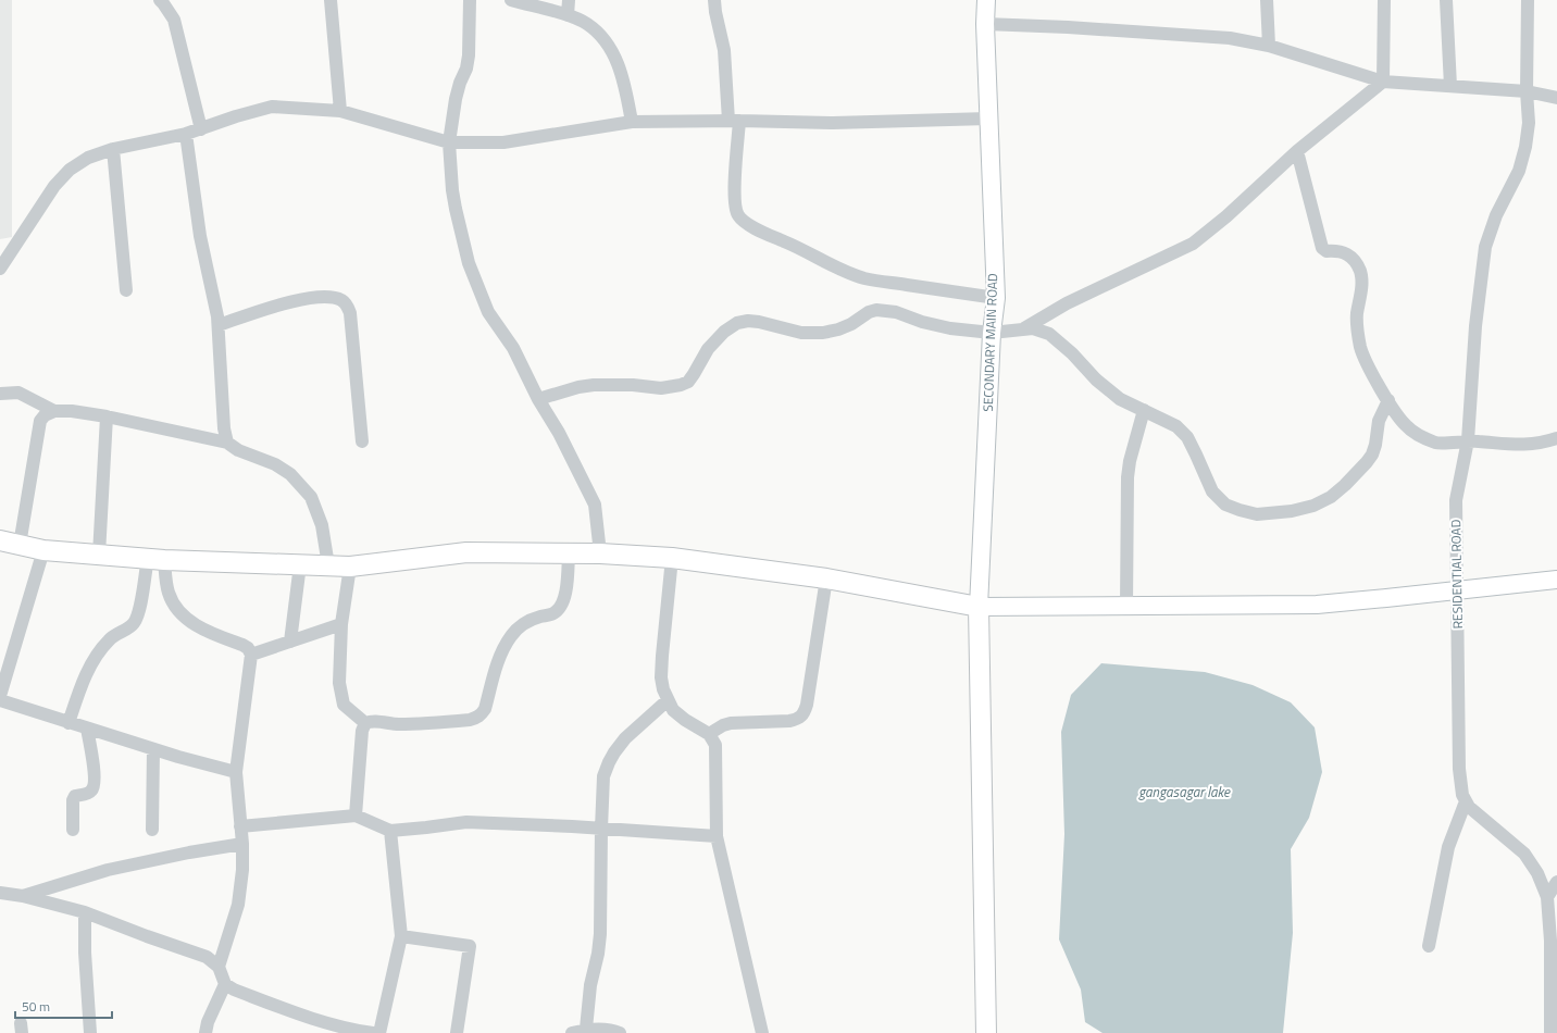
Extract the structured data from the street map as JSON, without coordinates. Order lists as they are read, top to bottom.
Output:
{
  "streets": {
    "main road": ["SECONDARY MAIN ROAD"],
    "street": ["RESIDENTIAL ROAD"]
  },
  "water": ["gangasagar lake"],
  "scale_bar": "50 m"
}
